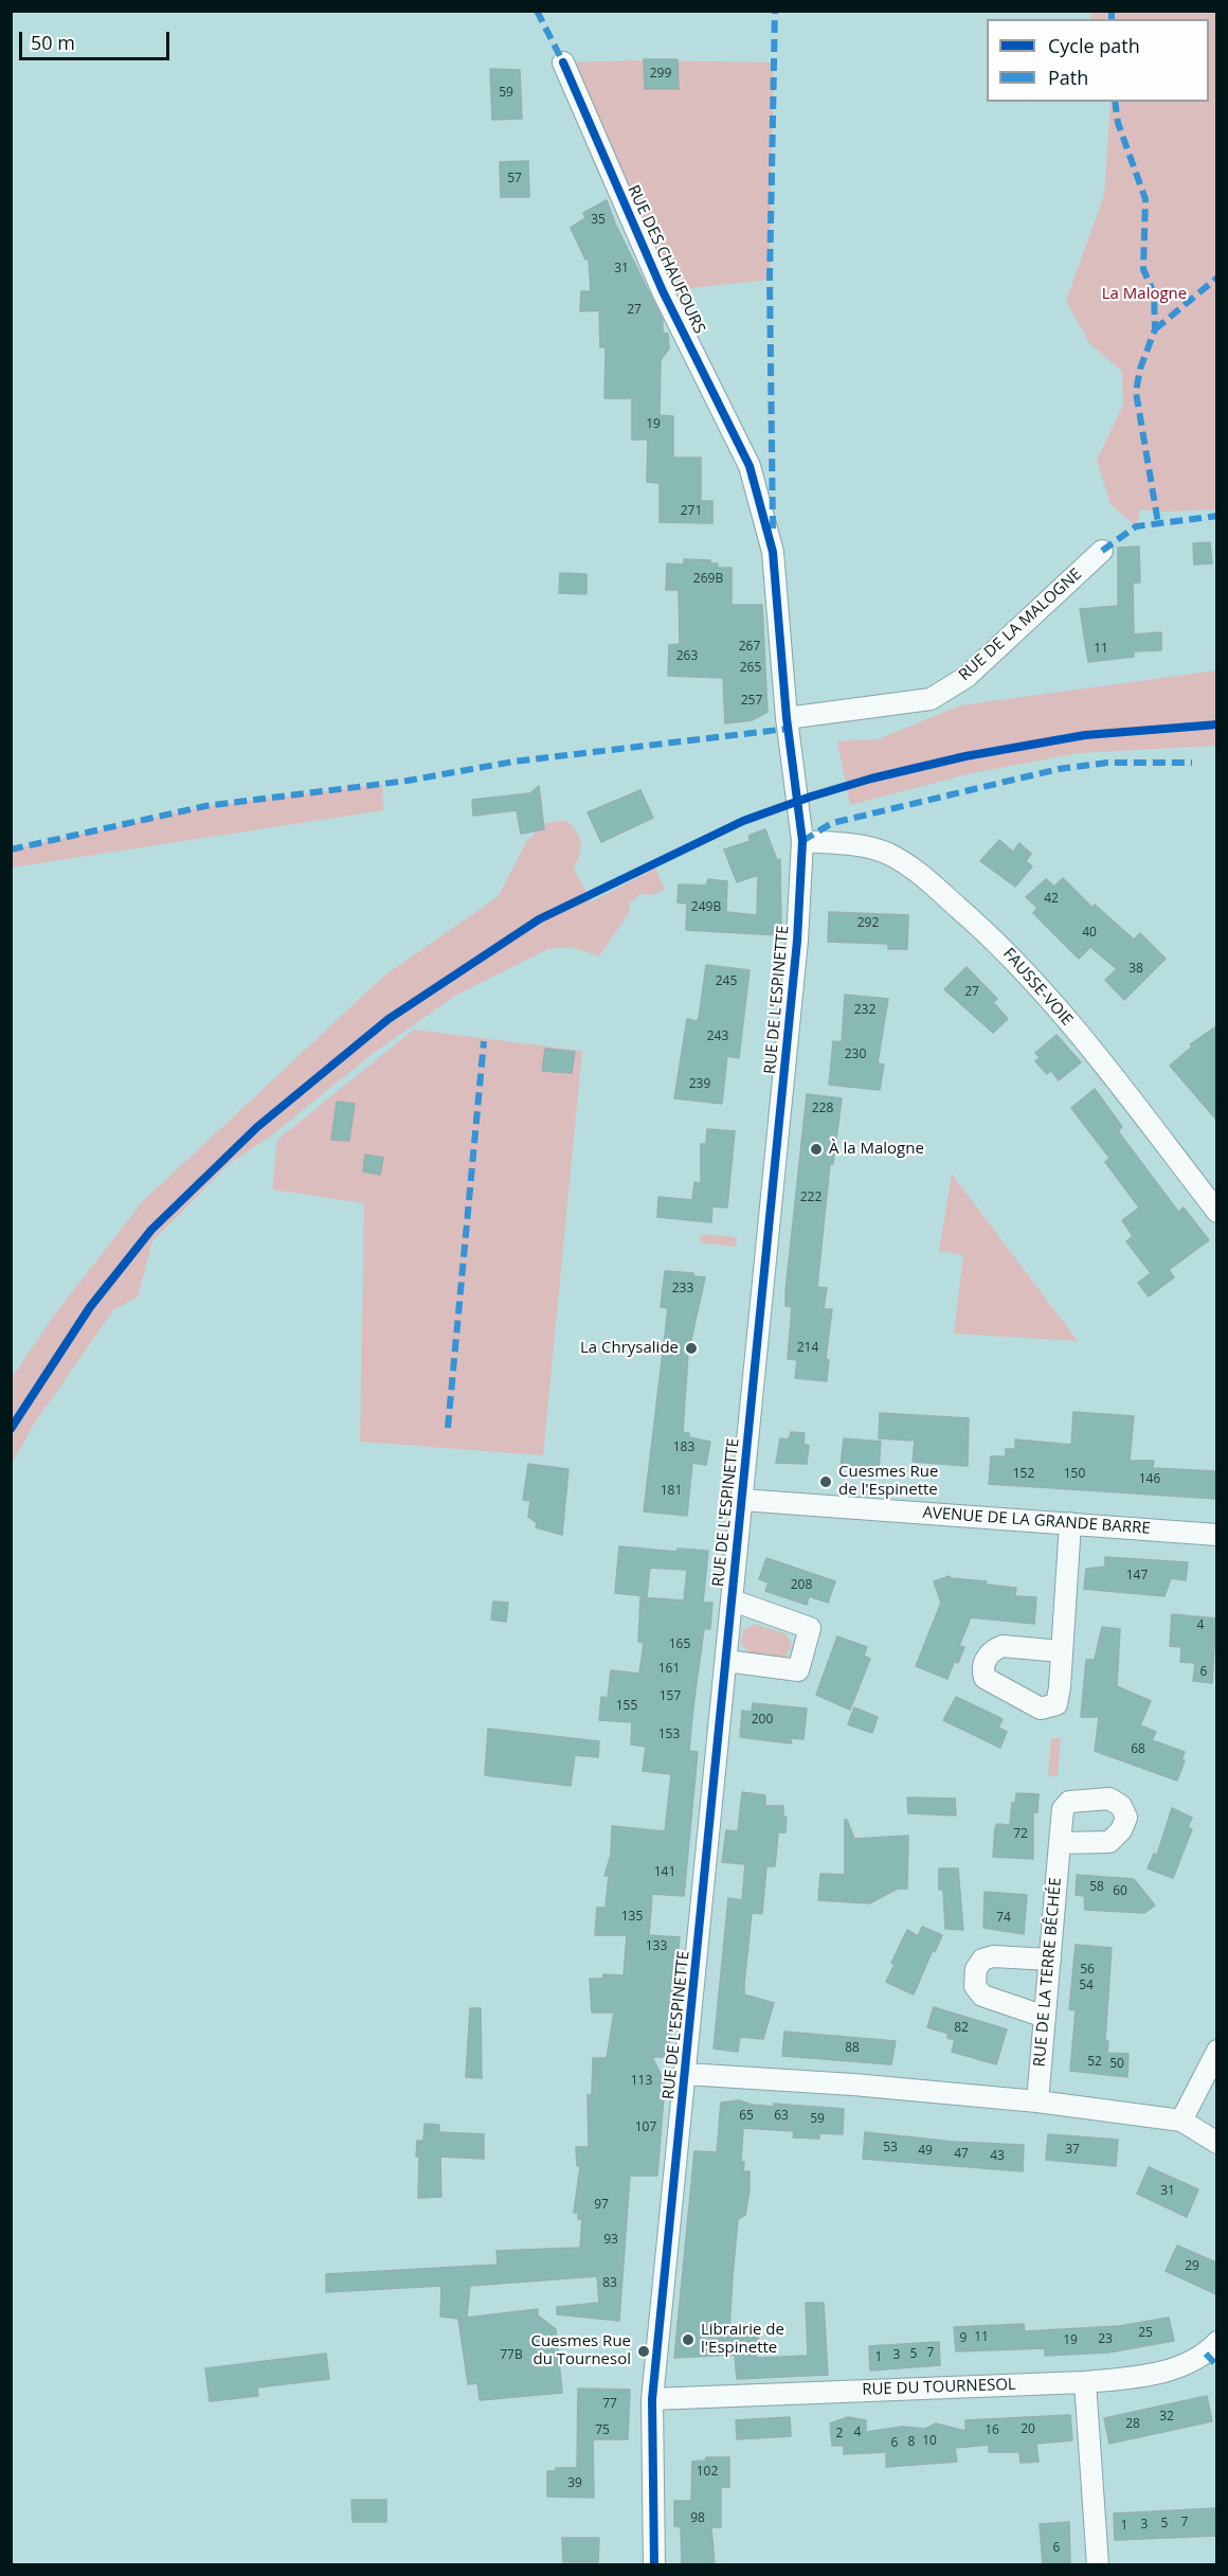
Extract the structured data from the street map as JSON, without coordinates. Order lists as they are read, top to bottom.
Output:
{
  "streets": {
    "street": [
      "RUE DES CHAUFOURS",
      "RUE DE LA MALOGNE",
      "FAUSSE-VOIE",
      "RUE DE L'ESPINETTE",
      "AVENUE DE LA GRANDE BARRE",
      "RUE DE LA TERRE BÊCHÉE",
      "RUE DU TOURNESOL"
    ]
  },
  "crossings": [
    ["RUE DES CHAUFOURS", "RUE DE L'ESPINETTE"],
    ["RUE DE LA MALOGNE", "RUE DE L'ESPINETTE"],
    ["FAUSSE-VOIE", "RUE DE L'ESPINETTE"],
    ["RUE DE L'ESPINETTE", "AVENUE DE LA GRANDE BARRE"],
    ["RUE DE L'ESPINETTE", "RUE DU TOURNESOL"]
  ],
  "parks": ["La Malogne"],
  "places": [
    "À la Malogne",
    "La Chrysalide",
    "Cuesmes Rue de l'Espinette",
    "Librairie de l'Espinette",
    "Cuesmes Rue du Tournesol"
  ],
  "house_numbers": [
    "299",
    "59",
    "57",
    "35",
    "31",
    "27",
    "19",
    "271",
    "269B",
    "267",
    "11",
    "263",
    "265",
    "257",
    "42",
    "249B",
    "292",
    "40",
    "38",
    "245",
    "27",
    "232",
    "243",
    "230",
    "239",
    "228",
    "222",
    "233",
    "214",
    "183",
    "152",
    "150",
    "146",
    "181",
    "147",
    "208",
    "4",
    "165",
    "161",
    "6",
    "157",
    "155",
    "200",
    "153",
    "68",
    "72",
    "141",
    "58",
    "60",
    "135",
    "74",
    "133",
    "56",
    "54",
    "82",
    "88",
    "52",
    "50",
    "113",
    "65",
    "63",
    "59",
    "107",
    "53",
    "37",
    "49",
    "47",
    "43",
    "31",
    "97",
    "93",
    "29",
    "83",
    "25",
    "11",
    "9",
    "23",
    "19",
    "7",
    "5",
    "77B",
    "3",
    "1",
    "77",
    "32",
    "28",
    "20",
    "75",
    "16",
    "4",
    "2",
    "10",
    "8",
    "6",
    "102",
    "39",
    "98",
    "7",
    "5",
    "3",
    "1",
    "6"
  ],
  "legend": ["Cycle path", "Path"],
  "scale_bar": "50 m"
}
